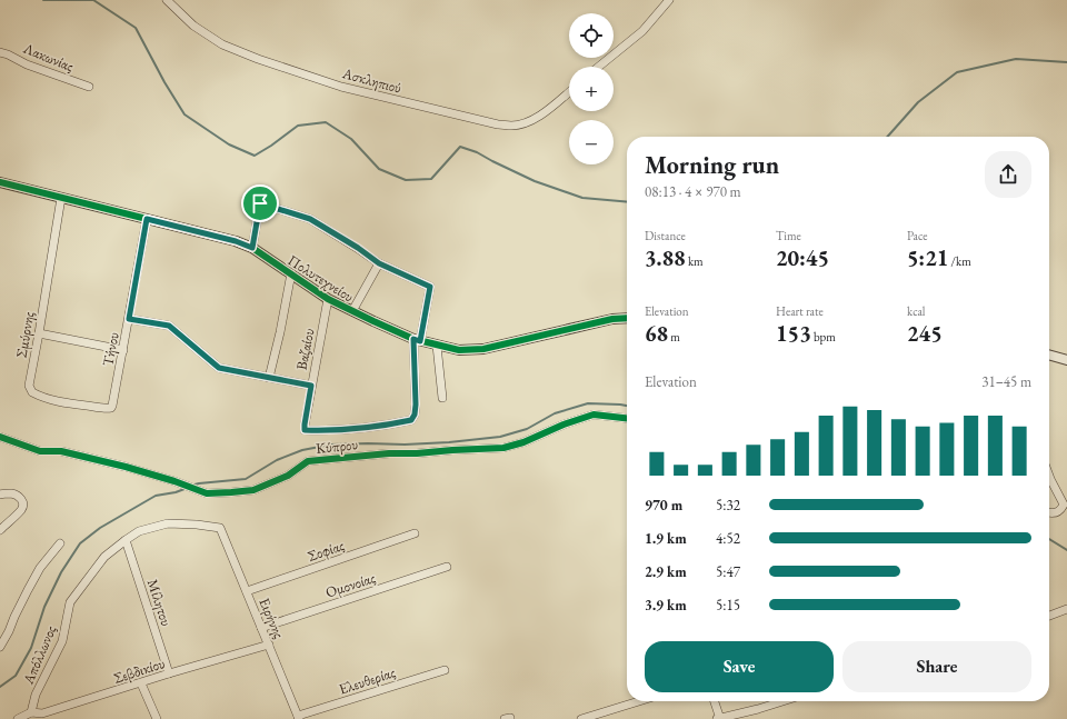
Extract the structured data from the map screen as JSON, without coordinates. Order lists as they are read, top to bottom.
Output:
{
  "streets": {
    "street": [
      "Λακωνίας",
      "Ασκληπιού",
      "Πολυτεχνείου",
      "Σμύρνης",
      "Τήνου",
      "Βαζαίου",
      "Κύπρου",
      "Σοφίας",
      "Ομονοίας",
      "Μίλητου",
      "Ειρήνης",
      "Απόλλωνος",
      "Σεβδικίου",
      "Ελευθερίας"
    ]
  },
  "crossings": [
    ["Πολυτεχνείου", "Σμύρνης"],
    ["Πολυτεχνείου", "Τήνου"],
    ["Πολυτεχνείου", "Βαζαίου"],
    ["Σμύρνης", "Τήνου"],
    ["Σοφίας", "Ειρήνης"],
    ["Ομονοίας", "Ειρήνης"],
    ["Μίλητου", "Απόλλωνος"],
    ["Μίλητου", "Σεβδικίου"],
    ["Ειρήνης", "Απόλλωνος"],
    ["Ειρήνης", "Σεβδικίου"],
    ["Ειρήνης", "Ελευθερίας"],
    ["Απόλλωνος", "Σεβδικίου"]
  ],
  "page": {
    "map_buttons": ["+", "−"],
    "heading": ["Morning run", "08:13 · 4 × 970 m"],
    "stats": [
      ["Distance", "3.88 km"],
      ["Time", "20:45"],
      ["Pace", "5:21 /km"],
      ["Elevation", "68 m"],
      ["Heart rate", "153 bpm"],
      ["kcal", "245"]
    ],
    "chart": ["Elevation", "31–45 m"],
    "list": [
      {
        "name": "970 m",
        "note": "5:32"
      },
      {
        "name": "1.9 km",
        "note": "4:52"
      },
      {
        "name": "2.9 km",
        "note": "5:47"
      },
      {
        "name": "3.9 km",
        "note": "5:15"
      }
    ],
    "buttons": ["Save", "Share"]
  }
}
